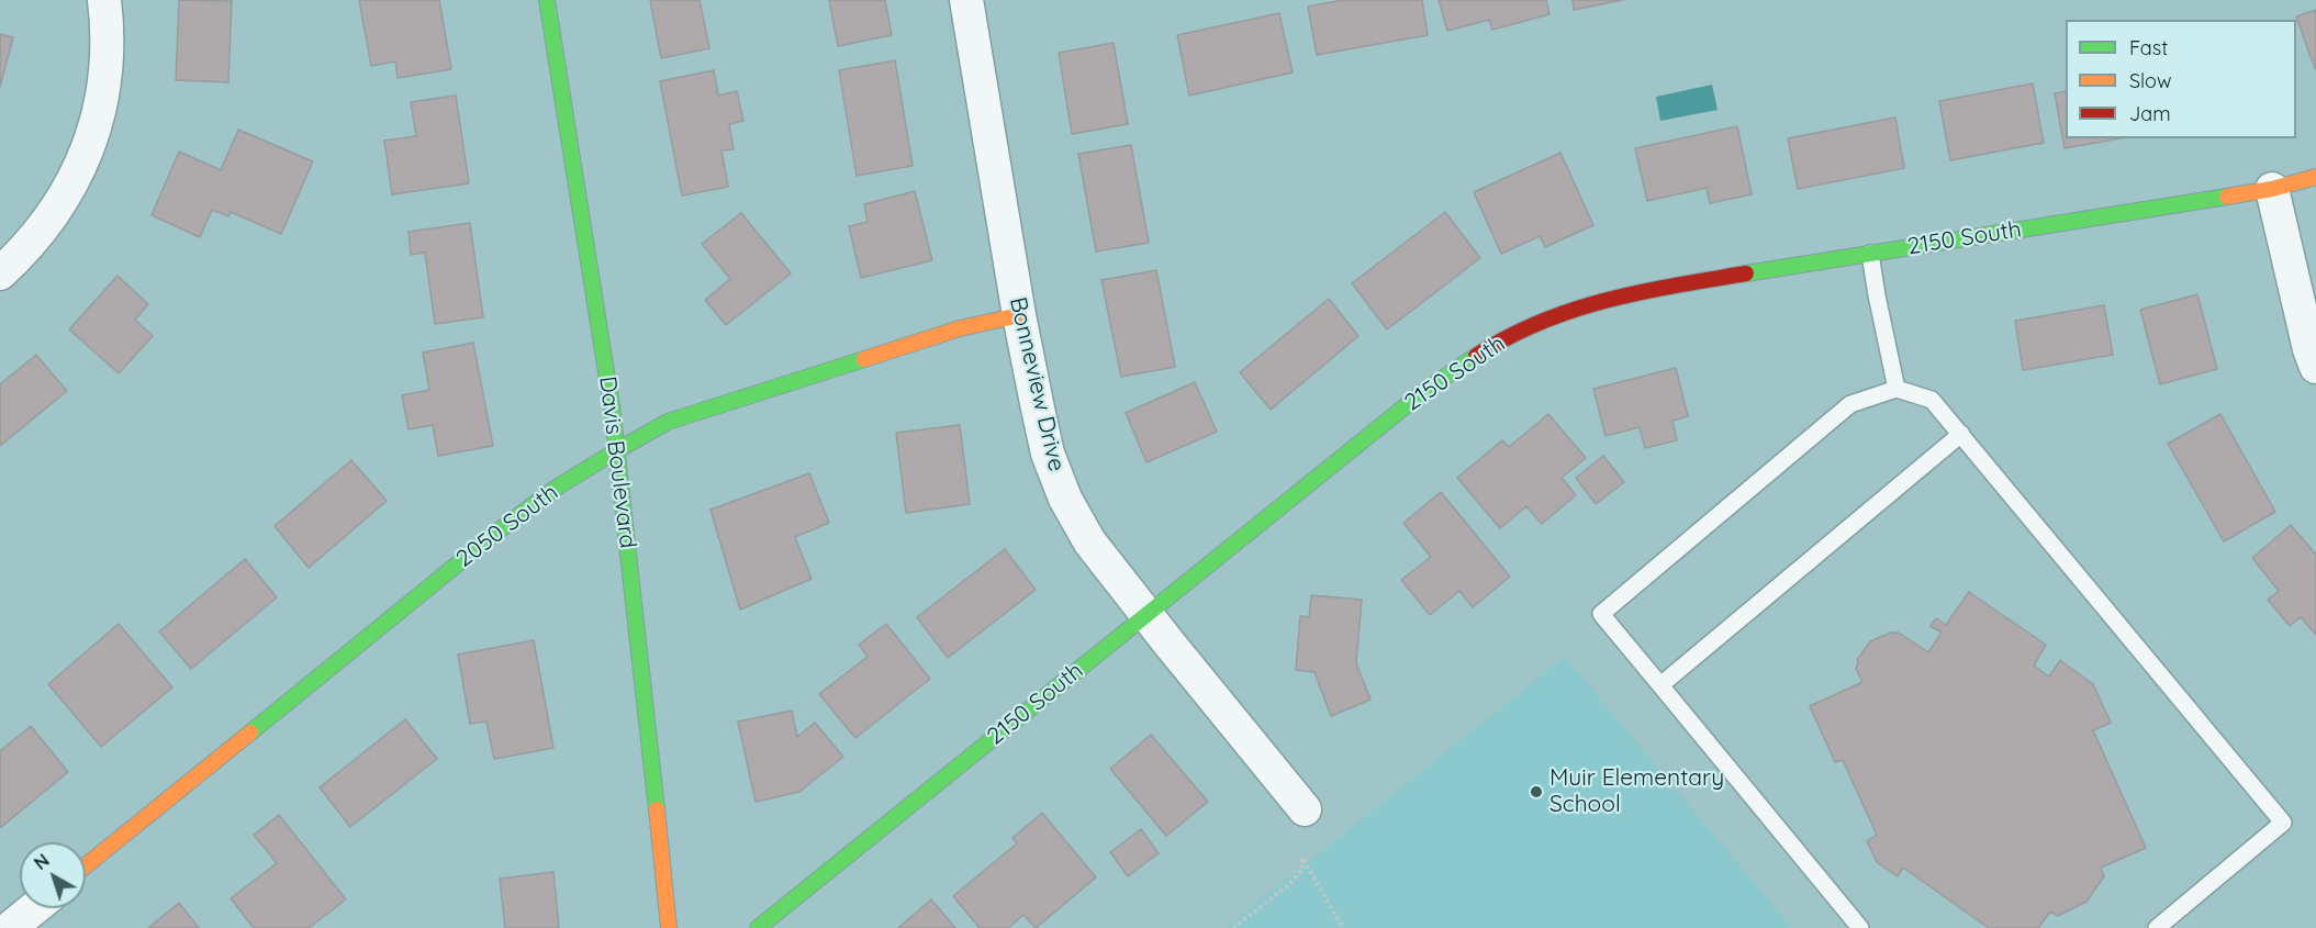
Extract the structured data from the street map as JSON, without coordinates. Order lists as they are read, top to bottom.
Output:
{
  "streets": {
    "street": [
      "2150 South",
      "Bonneview Drive",
      "Davis Boulevard",
      "2050 South"
    ]
  },
  "crossings": [
    ["2150 South", "Bonneview Drive"],
    ["Bonneview Drive", "2050 South"],
    ["Davis Boulevard", "2050 South"]
  ],
  "places": ["Muir Elementary School"],
  "legend": ["Fast", "Slow", "Jam"],
  "north": "top left"
}
